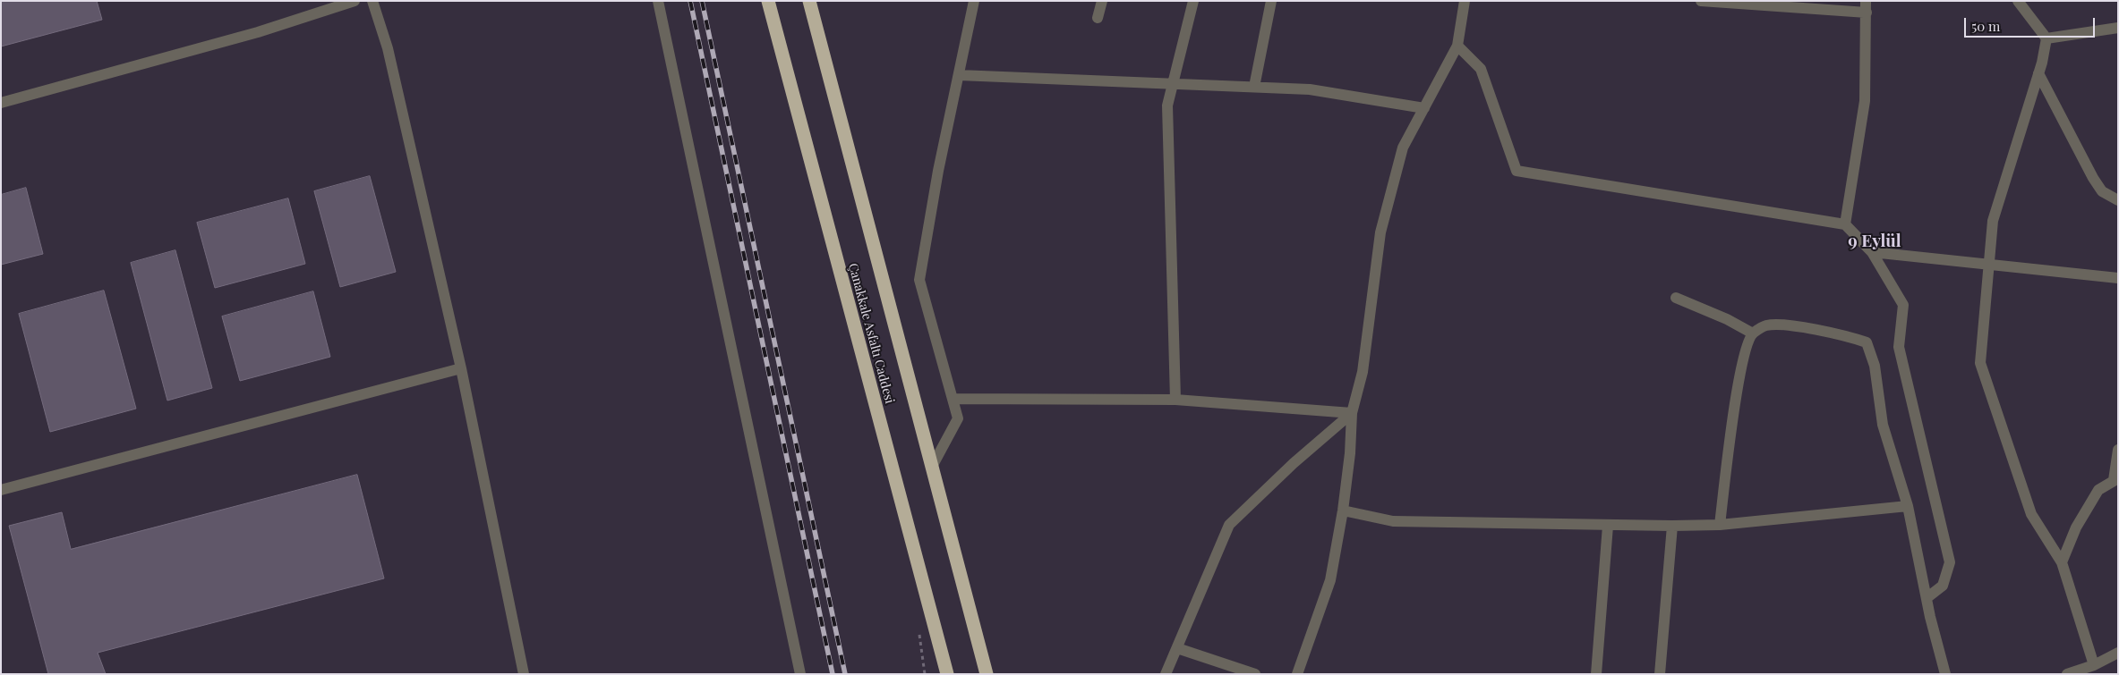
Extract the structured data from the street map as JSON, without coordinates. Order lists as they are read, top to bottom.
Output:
{
  "streets": {
    "highway": ["Çanakkale Asfaltı Caddesi"]
  },
  "districts": ["9 Eylül"],
  "scale_bar": "50 m"
}
